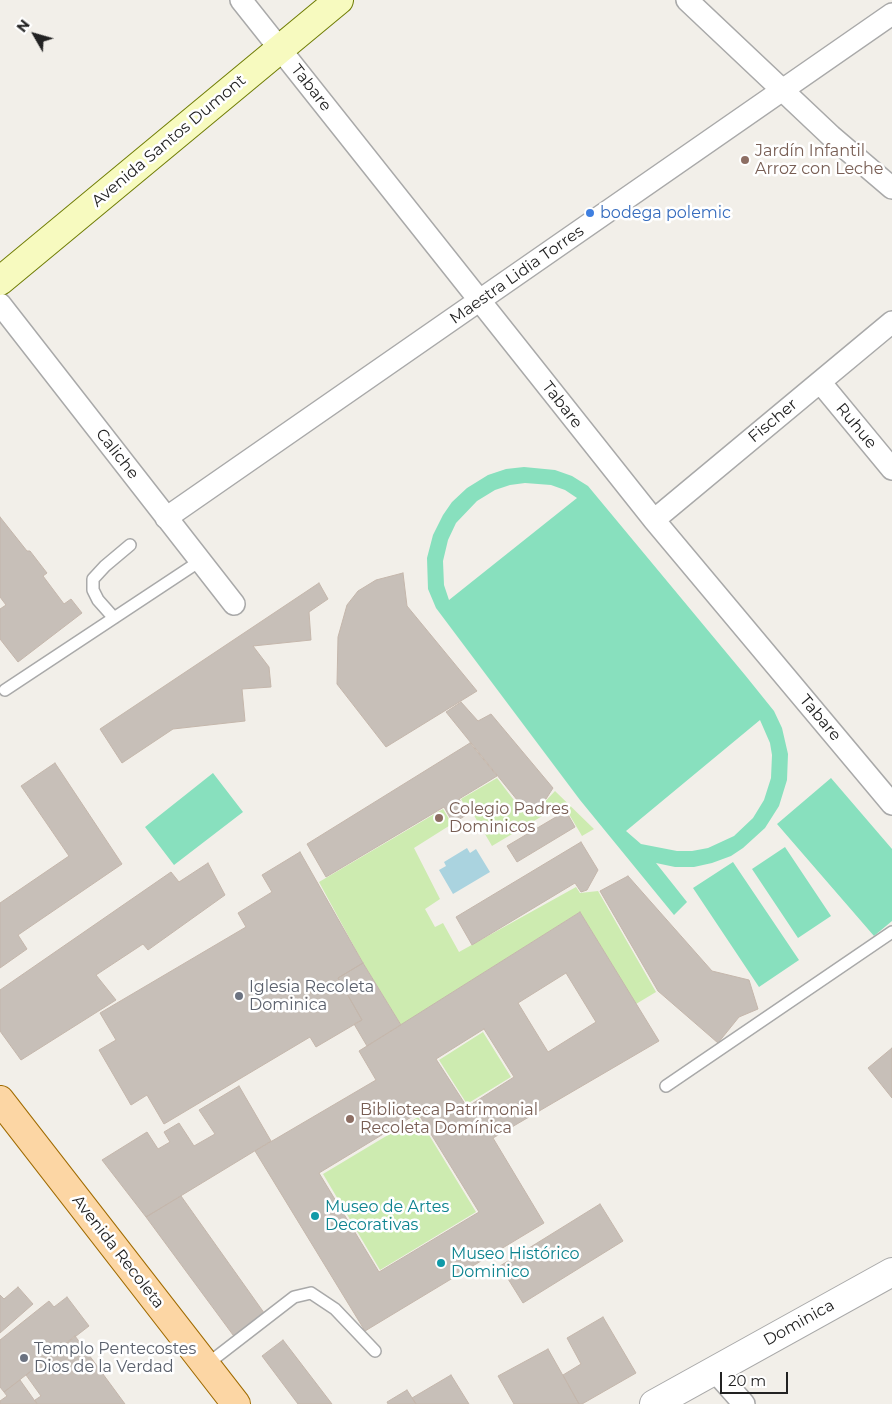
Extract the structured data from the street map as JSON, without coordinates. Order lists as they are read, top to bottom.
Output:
{
  "streets": {
    "main road": ["Avenida Santos Dumont", "Avenida Recoleta"],
    "street": [
      "Tabare",
      "Maestra Lidia Torres",
      "Fischer",
      "Ruhue",
      "Caliche",
      "Dominica"
    ]
  },
  "crossings": [
    ["Tabare", "Avenida Santos Dumont"],
    ["Tabare", "Maestra Lidia Torres"],
    ["Tabare", "Fischer"],
    ["Maestra Lidia Torres", "Caliche"],
    ["Fischer", "Ruhue"]
  ],
  "places": [
    "Jardín Infantil Arroz con Leche",
    "bodega polemic",
    "Colegio Padres Dominicos",
    "Iglesia Recoleta Dominica",
    "Biblioteca Patrimonial Recoleta Domínica",
    "Museo de Artes Decorativas",
    "Museo Histórico Dominico",
    "Templo Pentecostes Dios de la Verdad"
  ],
  "scale_bar": "20 m",
  "north": "top left"
}
